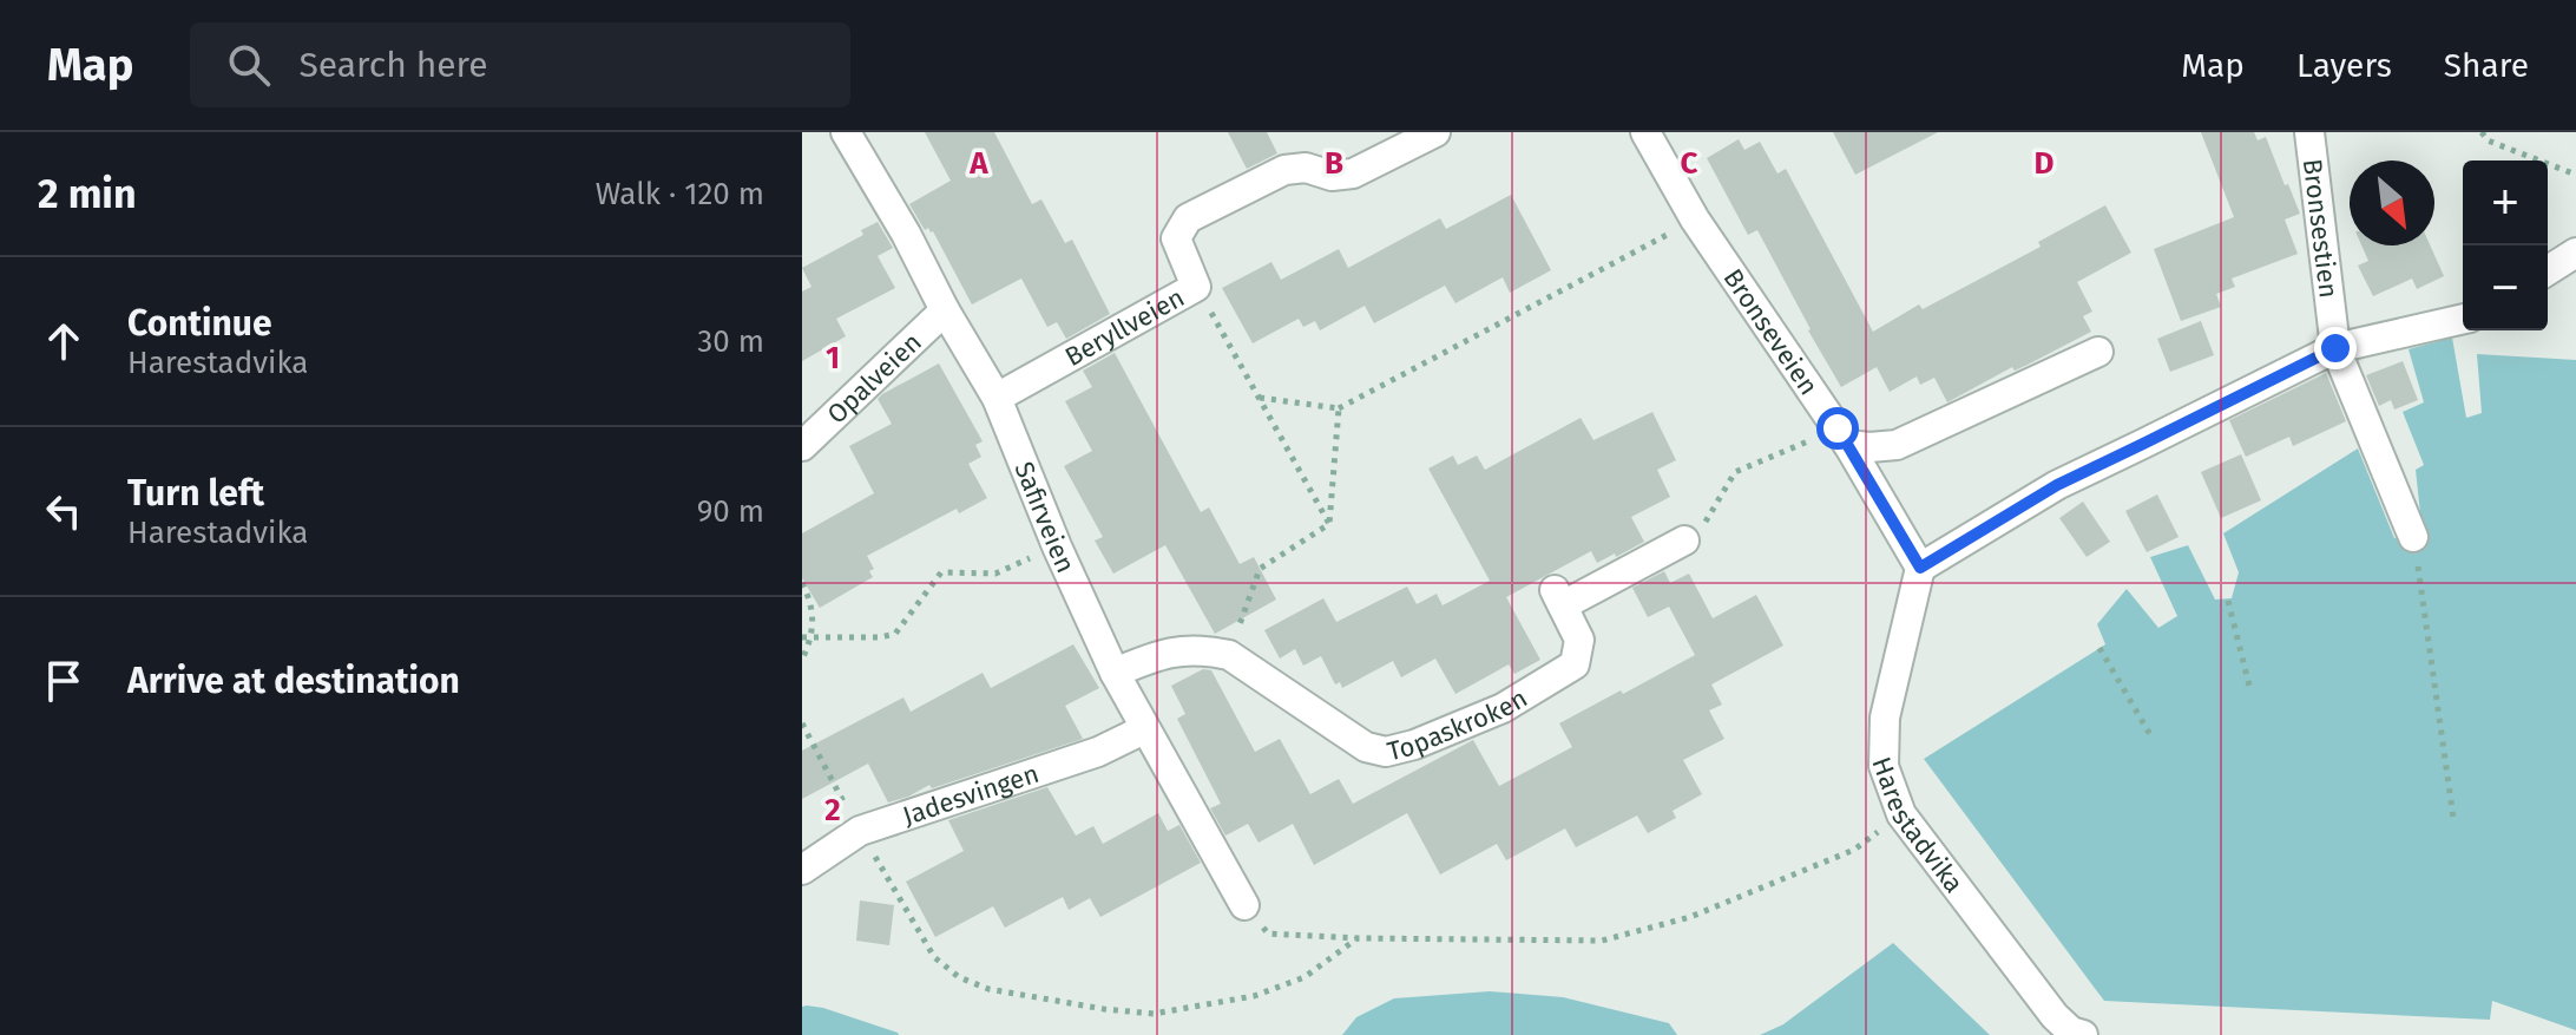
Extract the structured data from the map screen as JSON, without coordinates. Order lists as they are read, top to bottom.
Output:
{
  "streets": {
    "street": [
      "Bronsestien",
      "Beryllveien",
      "Bronseveien",
      "Opalveien",
      "Safirveien",
      "Topaskroken",
      "Jadesvingen",
      "Harestadvika"
    ]
  },
  "crossings": [
    ["Beryllveien", "Safirveien"],
    ["Opalveien", "Safirveien"],
    ["Safirveien", "Topaskroken"],
    ["Safirveien", "Jadesvingen"]
  ],
  "north": "bottom right",
  "page": {
    "header": "Map",
    "search": "Search here",
    "nav": ["Map", "Layers", "Share"],
    "heading": ["2 min", "Walk · 120 m"],
    "map_buttons": ["+", "−"],
    "list": [
      ["Continue", "Harestadvika", "30 m"],
      ["Turn left", "Harestadvika", "90 m"],
      "Arrive at destination"
    ]
  },
  "grid": {
    "columns": [
      "A",
      "B",
      "C",
      "D"
    ],
    "rows": ["1", "2"]
  }
}
